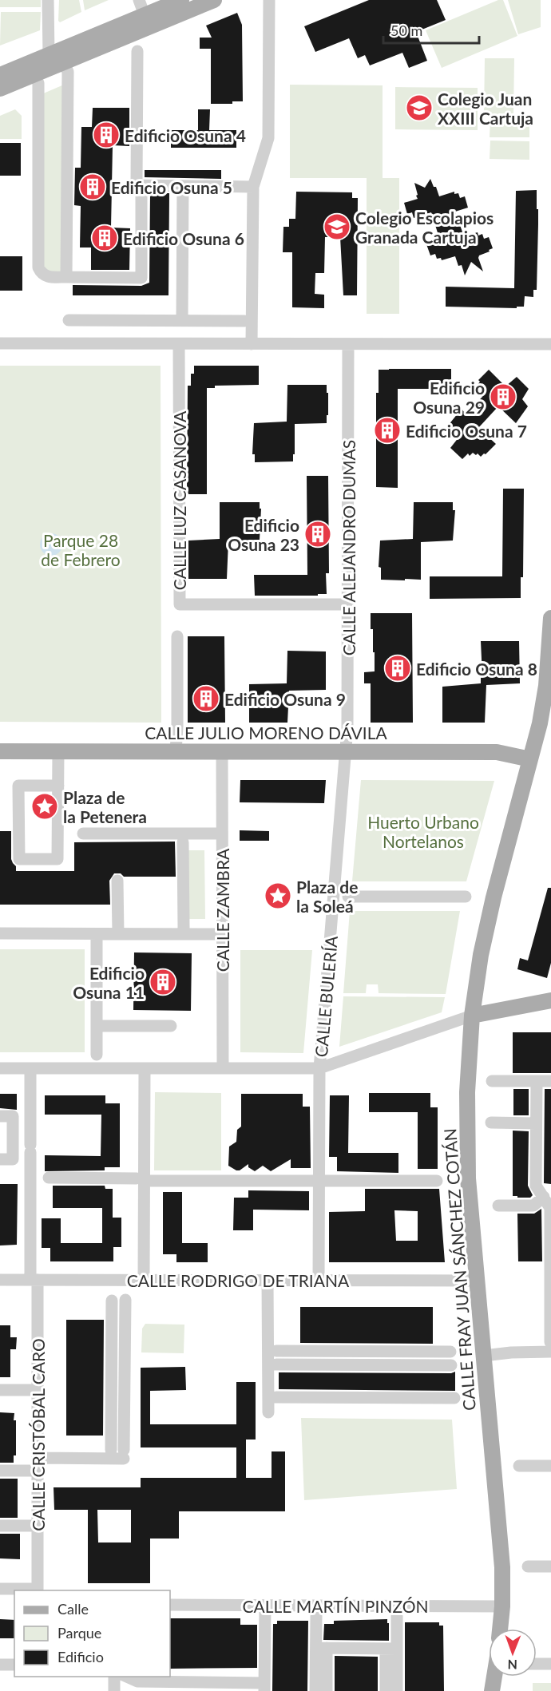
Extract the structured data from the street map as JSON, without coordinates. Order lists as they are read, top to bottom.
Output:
{
  "streets": {
    "main road": ["CALLE JULIO MORENO DÁVILA", "CALLE FRAY JUAN SÁNCHEZ COTÁN"],
    "street": [
      "CALLE LUZ CASANOVA",
      "CALLE ALEJANDRO DUMAS",
      "CALLE ZAMBRA",
      "CALLE BULERÍA",
      "CALLE RODRIGO DE TRIANA",
      "CALLE CRISTÓBAL CARO",
      "CALLE MARTÍN PINZÓN"
    ]
  },
  "crossings": [
    ["CALLE LUZ CASANOVA", "CALLE ALEJANDRO DUMAS"],
    ["CALLE ALEJANDRO DUMAS", "CALLE JULIO MORENO DÁVILA"],
    ["CALLE ALEJANDRO DUMAS", "CALLE BULERÍA"],
    ["CALLE JULIO MORENO DÁVILA", "CALLE ZAMBRA"],
    ["CALLE JULIO MORENO DÁVILA", "CALLE BULERÍA"],
    ["CALLE JULIO MORENO DÁVILA", "CALLE FRAY JUAN SÁNCHEZ COTÁN"],
    ["CALLE BULERÍA", "CALLE RODRIGO DE TRIANA"],
    ["CALLE FRAY JUAN SÁNCHEZ COTÁN", "CALLE RODRIGO DE TRIANA"],
    ["CALLE FRAY JUAN SÁNCHEZ COTÁN", "CALLE MARTÍN PINZÓN"],
    ["CALLE RODRIGO DE TRIANA", "CALLE CRISTÓBAL CARO"]
  ],
  "parks": ["Parque 28 de Febrero", "Huerto Urbano Nortelanos"],
  "places": {
    "school or university": ["Colegio Juan XXIII Cartuja", "Colegio Escolapios Granada Cartuja"],
    "building": [
      "Edificio Osuna 4",
      "Edificio Osuna 5",
      "Edificio Osuna 6",
      "Edificio Osuna 29",
      "Edificio Osuna 7",
      "Edificio Osuna 23",
      "Edificio Osuna 8",
      "Edificio Osuna 9",
      "Edificio Osuna 11"
    ],
    "place": ["Plaza de la Petenera", "Plaza de la Soleá"]
  },
  "legend": ["Calle", "Parque", "Edificio"],
  "scale_bar": "50 m",
  "north": "bottom"
}
